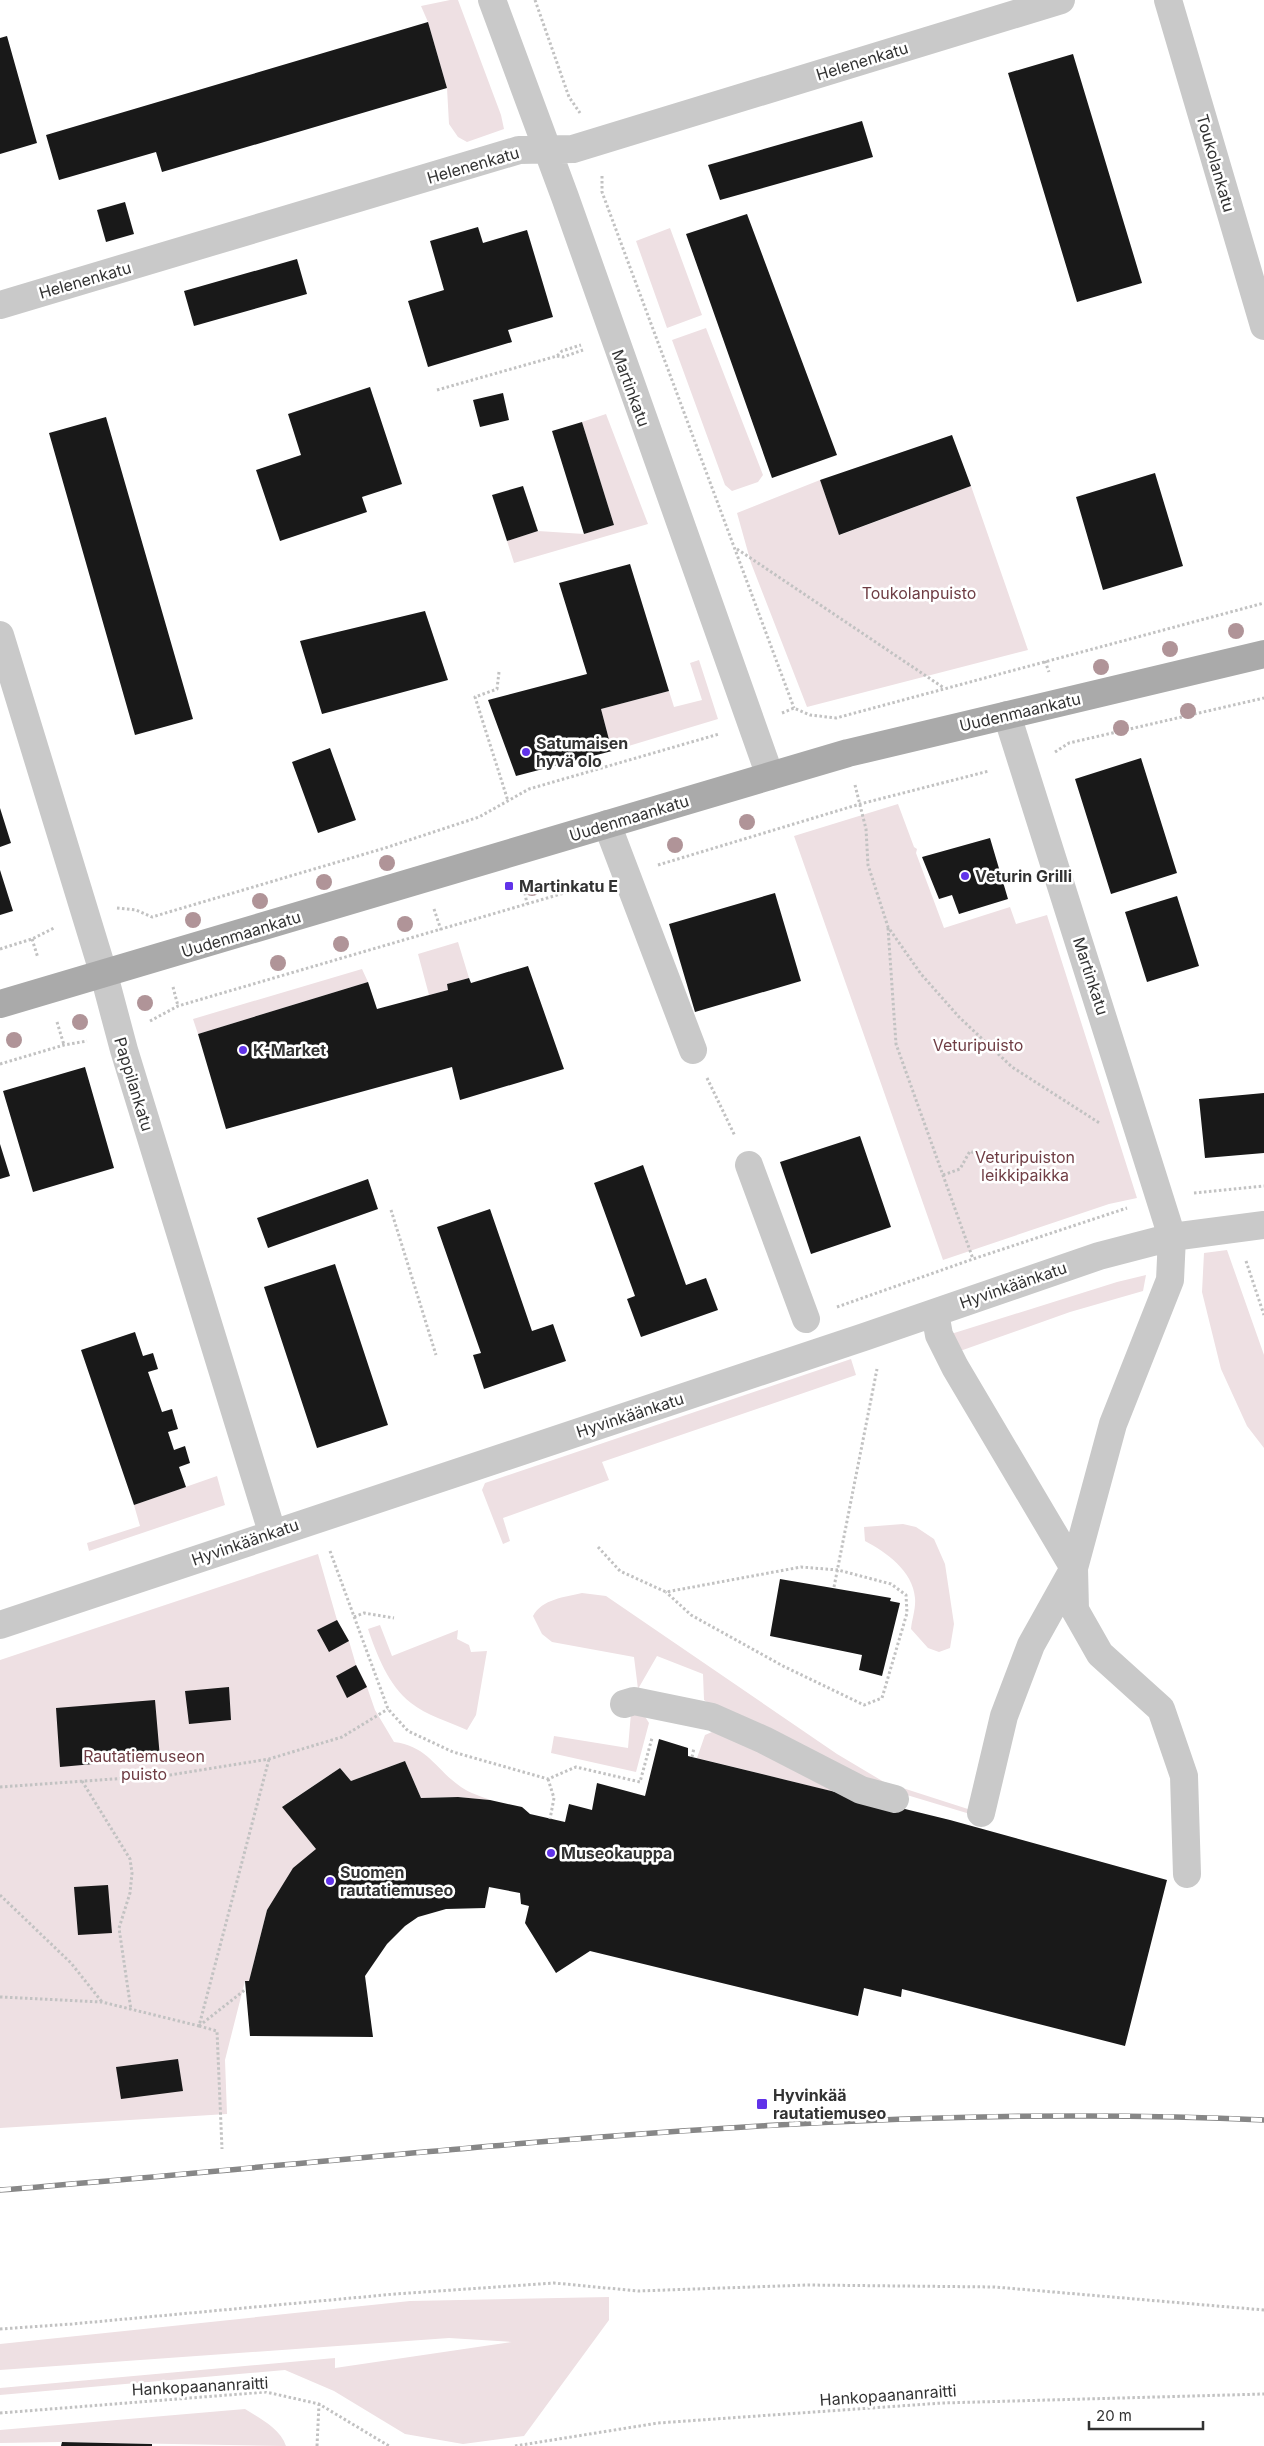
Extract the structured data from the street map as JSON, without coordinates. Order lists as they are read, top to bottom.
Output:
{
  "streets": {
    "main road": ["Uudenmaankatu"],
    "street": [
      "Helenenkatu",
      "Toukolankatu",
      "Martinkatu",
      "Pappilankatu",
      "Hyvinkäänkatu"
    ],
    "path": ["Hankopaananraitti"]
  },
  "crossings": [
    ["Helenenkatu", "Martinkatu"],
    ["Martinkatu", "Uudenmaankatu"],
    ["Martinkatu", "Hyvinkäänkatu"],
    ["Uudenmaankatu", "Pappilankatu"],
    ["Pappilankatu", "Hyvinkäänkatu"]
  ],
  "parks": [
    "Toukolanpuisto",
    "Veturipuisto",
    "Veturipuiston leikkipaikka",
    "Rautatiemuseon puisto"
  ],
  "places": {
    "other": [
      "Satumaisen hyvä olo",
      "Veturin Grilli",
      "K-Market",
      "Museokauppa",
      "Suomen rautatiemuseo"
    ],
    "transit": ["Martinkatu E", "Hyvinkää rautatiemuseo"]
  },
  "scale_bar": "20 m"
}
